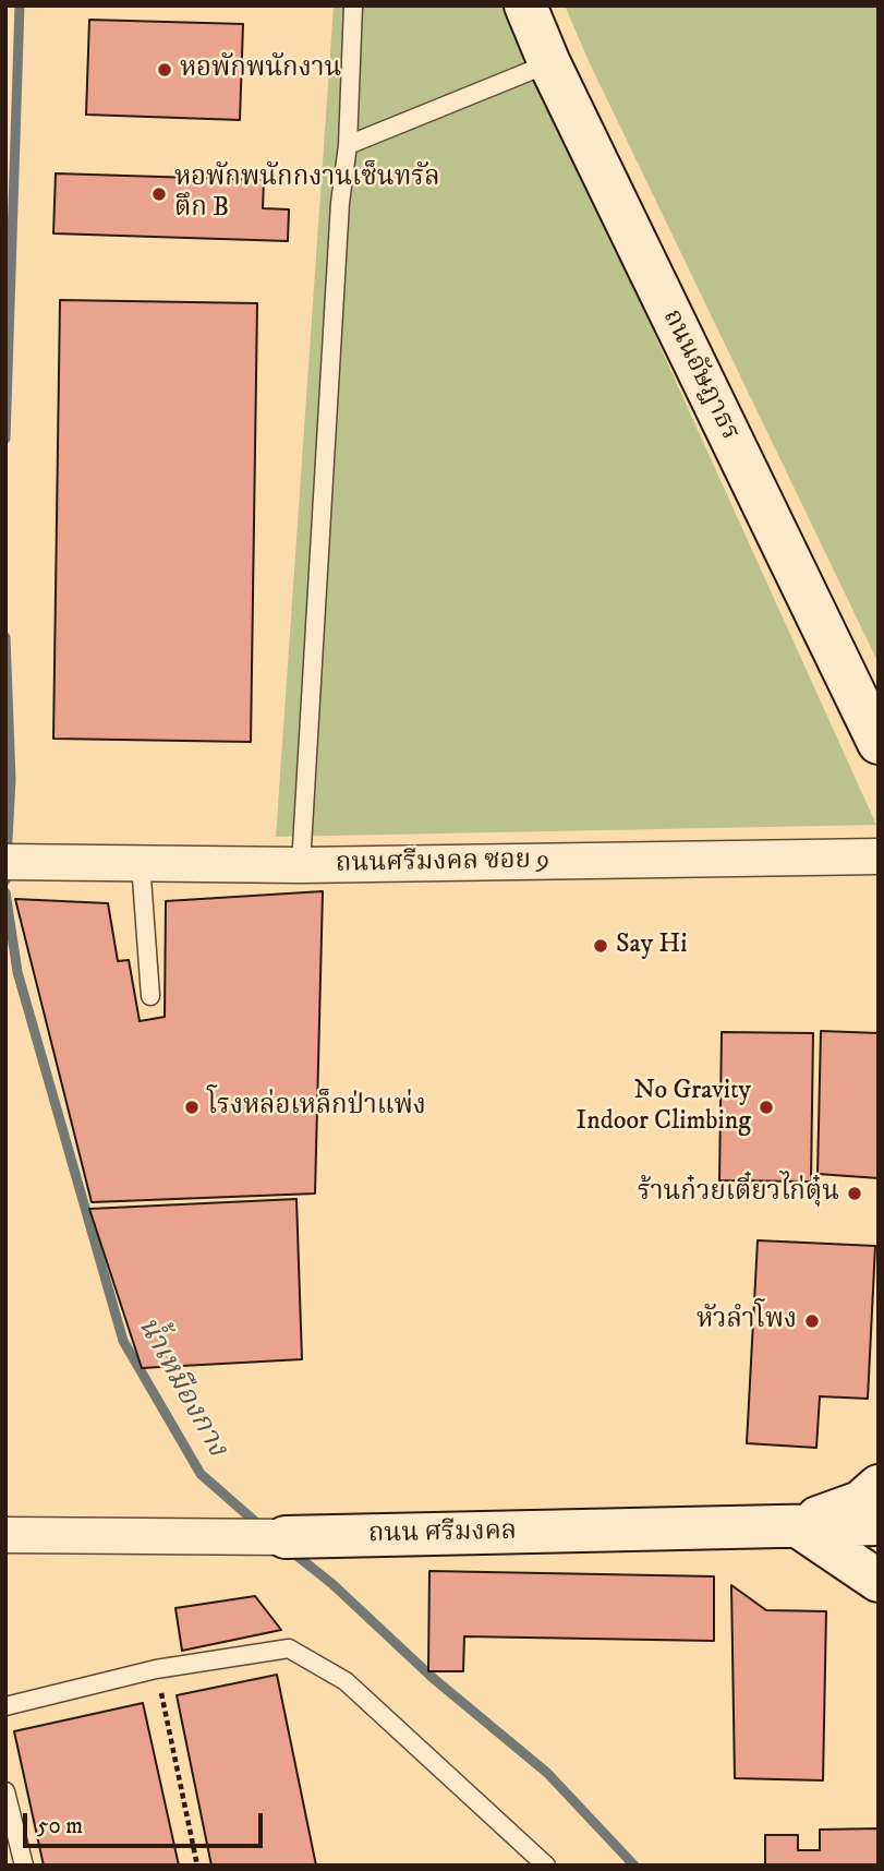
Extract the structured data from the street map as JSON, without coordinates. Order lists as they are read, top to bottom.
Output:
{
  "streets": {
    "street": ["ถนนอัษฎาธร", "ถนนศรีมงคล ซอย 9", "ถนน ศรีมงคล"]
  },
  "water": ["น้ำเหมืองกาง"],
  "places": [
    "หอพักพนักงาน",
    "หอพักพนักกงานเซ็นทรัล ตึก B",
    "Say Hi",
    "โรงหล่อเหล็กป่าแพ่ง",
    "No Gravity Indoor Climbing",
    "ร้านก๋วยเตี๋ยวไก่ตุ๋น",
    "หัวลำโพง"
  ],
  "scale_bar": "50 m"
}
